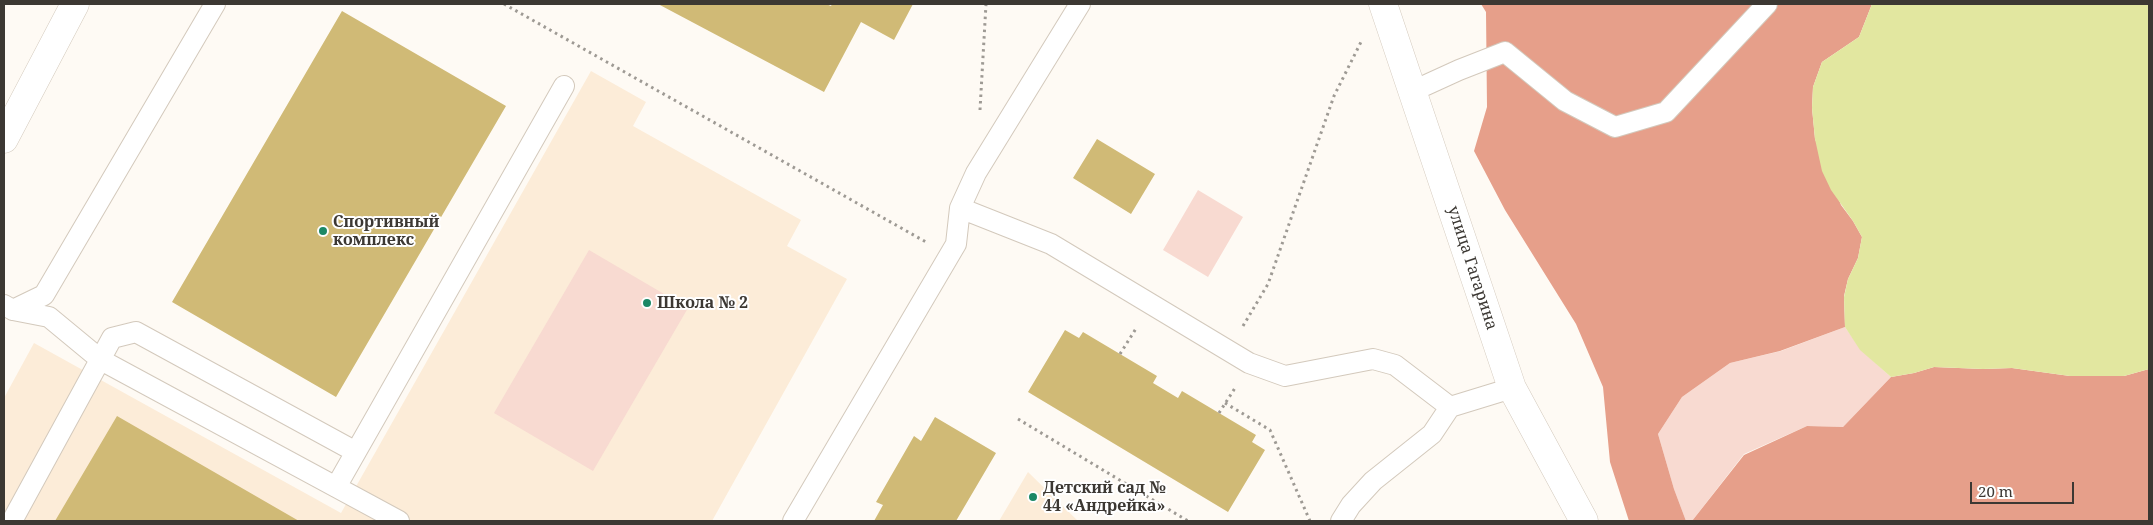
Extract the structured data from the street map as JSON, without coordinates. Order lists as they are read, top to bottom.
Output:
{
  "streets": {
    "street": ["улица Гагарина"]
  },
  "places": ["Спортивный комплекс", "Школа № 2", "Детский сад № 44 «Андрейка»"],
  "scale_bar": "20 m"
}
